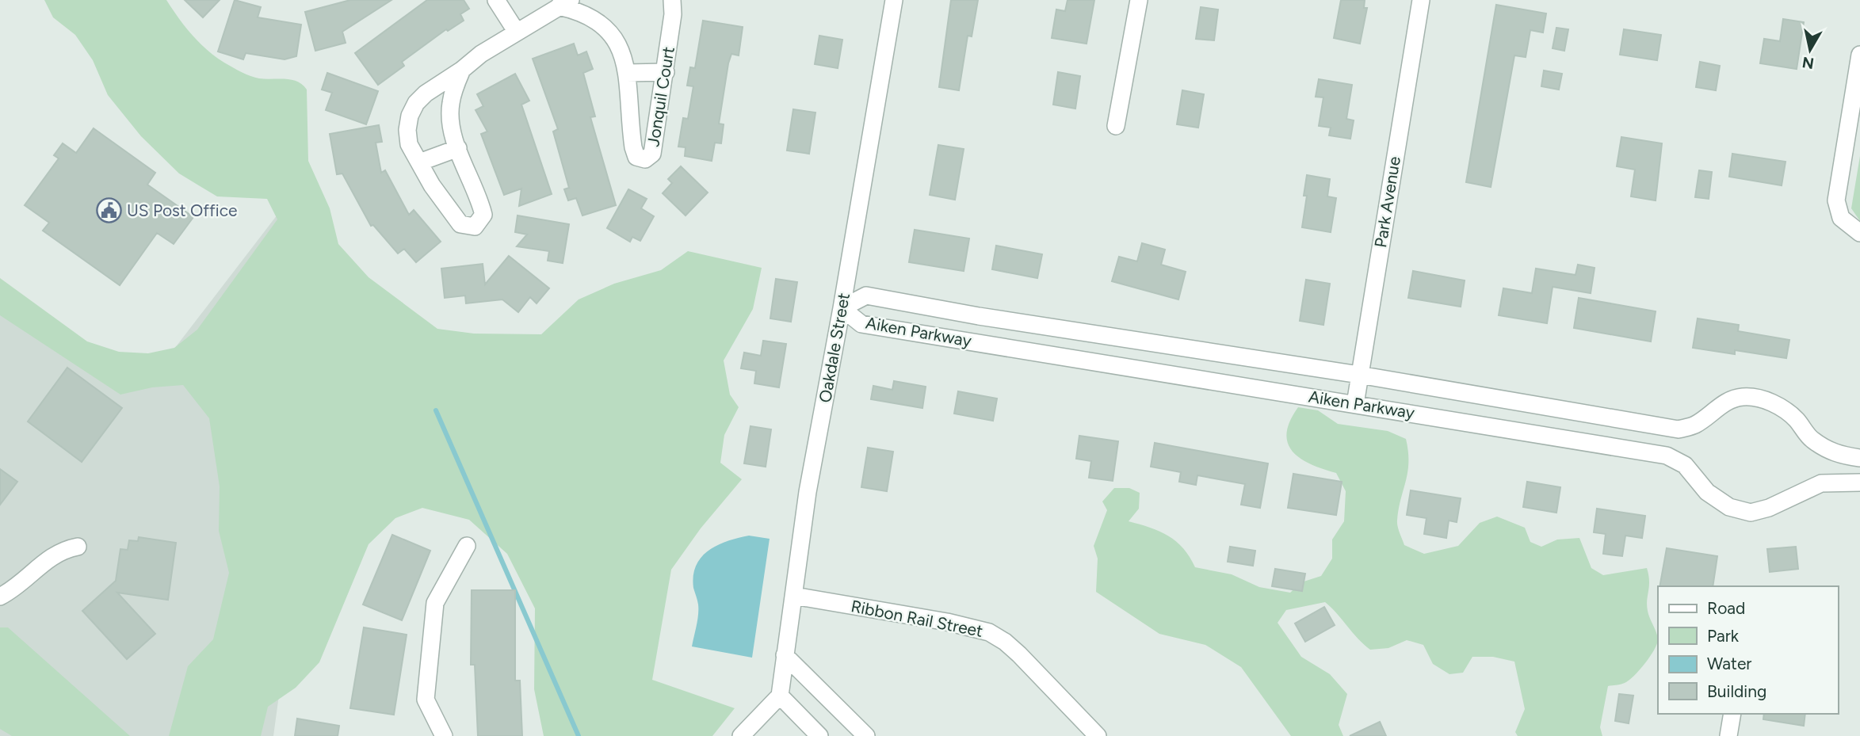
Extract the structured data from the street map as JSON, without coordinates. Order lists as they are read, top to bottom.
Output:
{
  "streets": {
    "street": [
      "Jonquil Court",
      "Park Avenue",
      "Aiken Parkway",
      "Oakdale Street",
      "Ribbon Rail Street"
    ]
  },
  "crossings": [
    ["Park Avenue", "Aiken Parkway"],
    ["Aiken Parkway", "Oakdale Street"],
    ["Oakdale Street", "Ribbon Rail Street"]
  ],
  "places": {
    "public building": ["US Post Office"]
  },
  "legend": [
    "Road",
    "Park",
    "Water",
    "Building"
  ],
  "north": "bottom"
}
